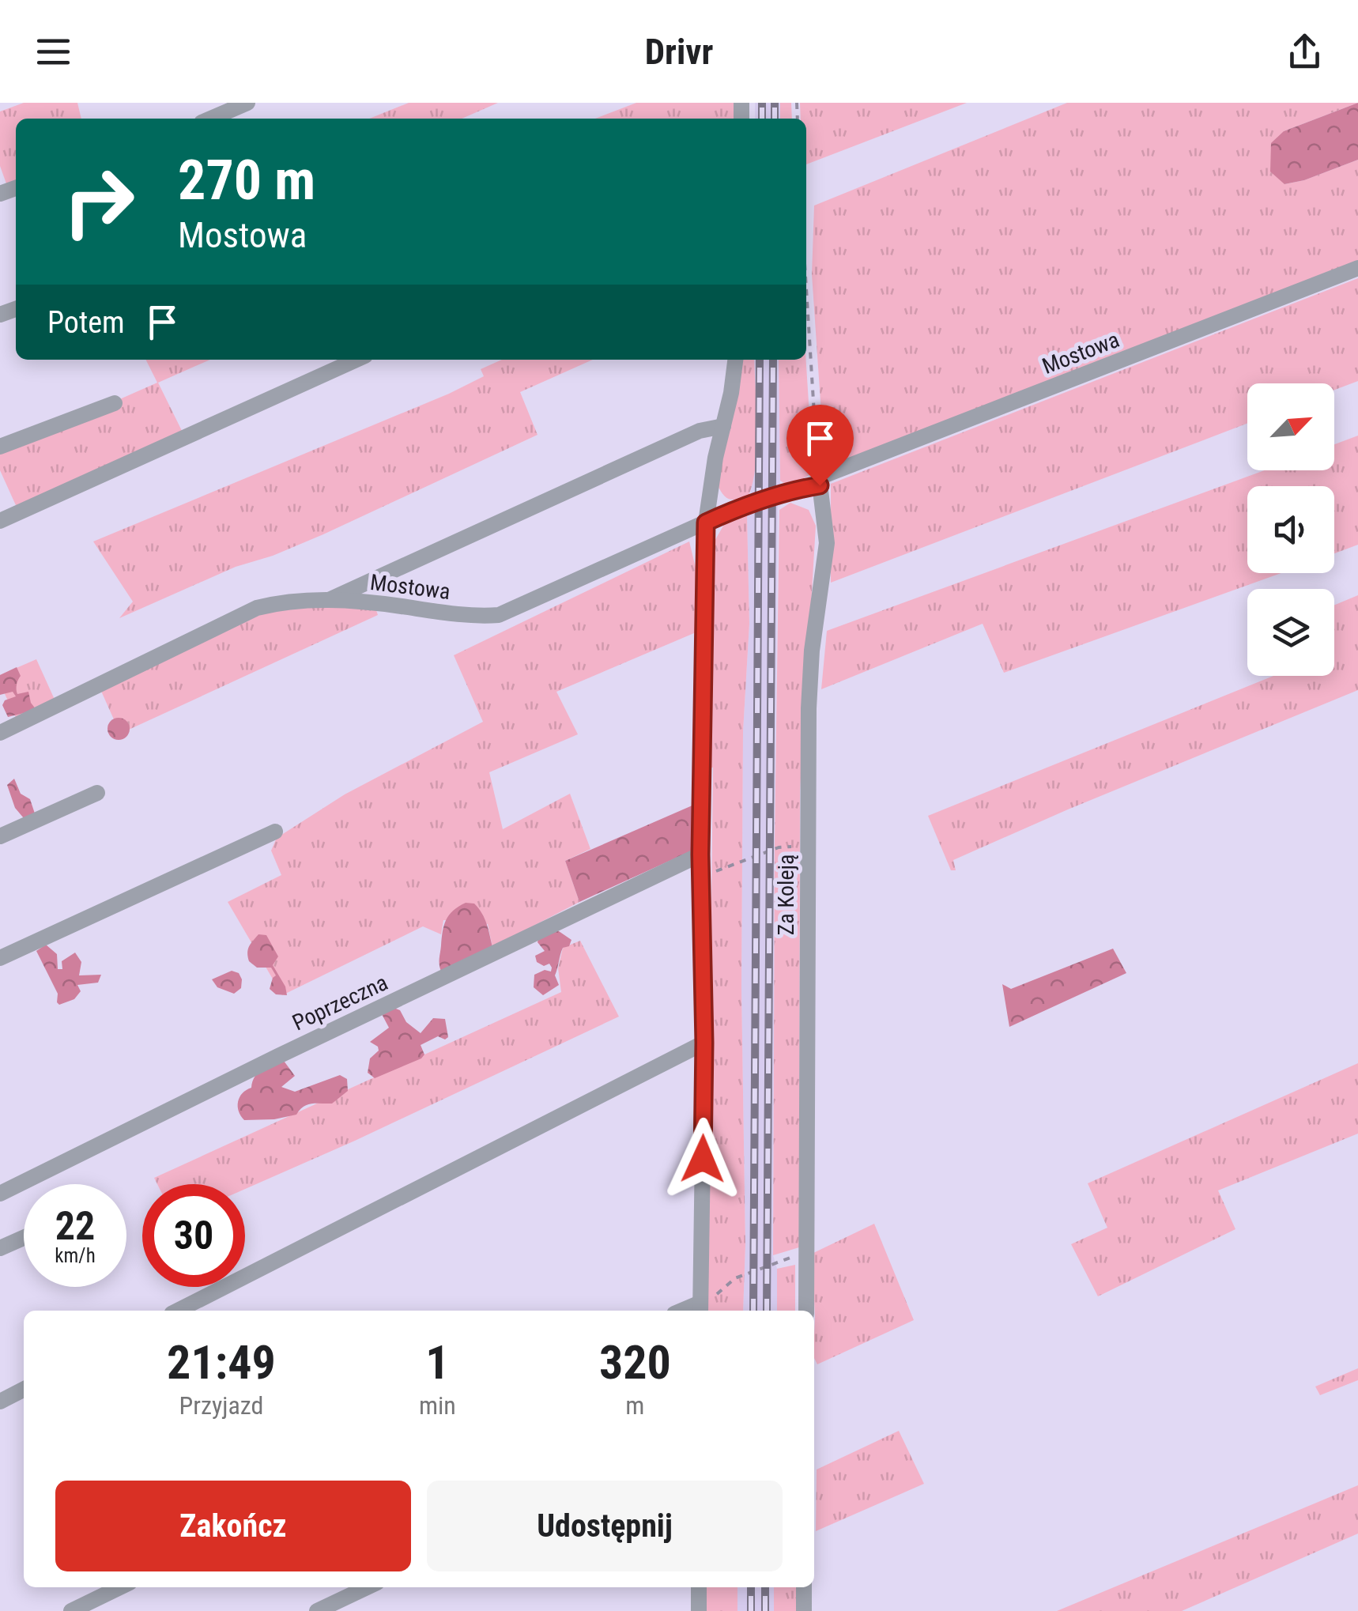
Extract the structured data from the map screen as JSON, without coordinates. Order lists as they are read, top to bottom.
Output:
{
  "streets": {
    "street": ["Mostowa", "Za Koleją", "Poprzeczna"]
  },
  "crossings": [
    ["Mostowa", "Za Koleją"]
  ],
  "north": "top right",
  "page": {
    "header": "Drivr",
    "turn": ["270 m", "Mostowa"],
    "then": "Potem",
    "speed": "22 km/h",
    "limit": "30",
    "eta": [
      "21:49",
      "Przyjazd",
      "1",
      "min",
      "320",
      "m"
    ],
    "buttons": ["Zakończ", "Udostępnij"]
  }
}
